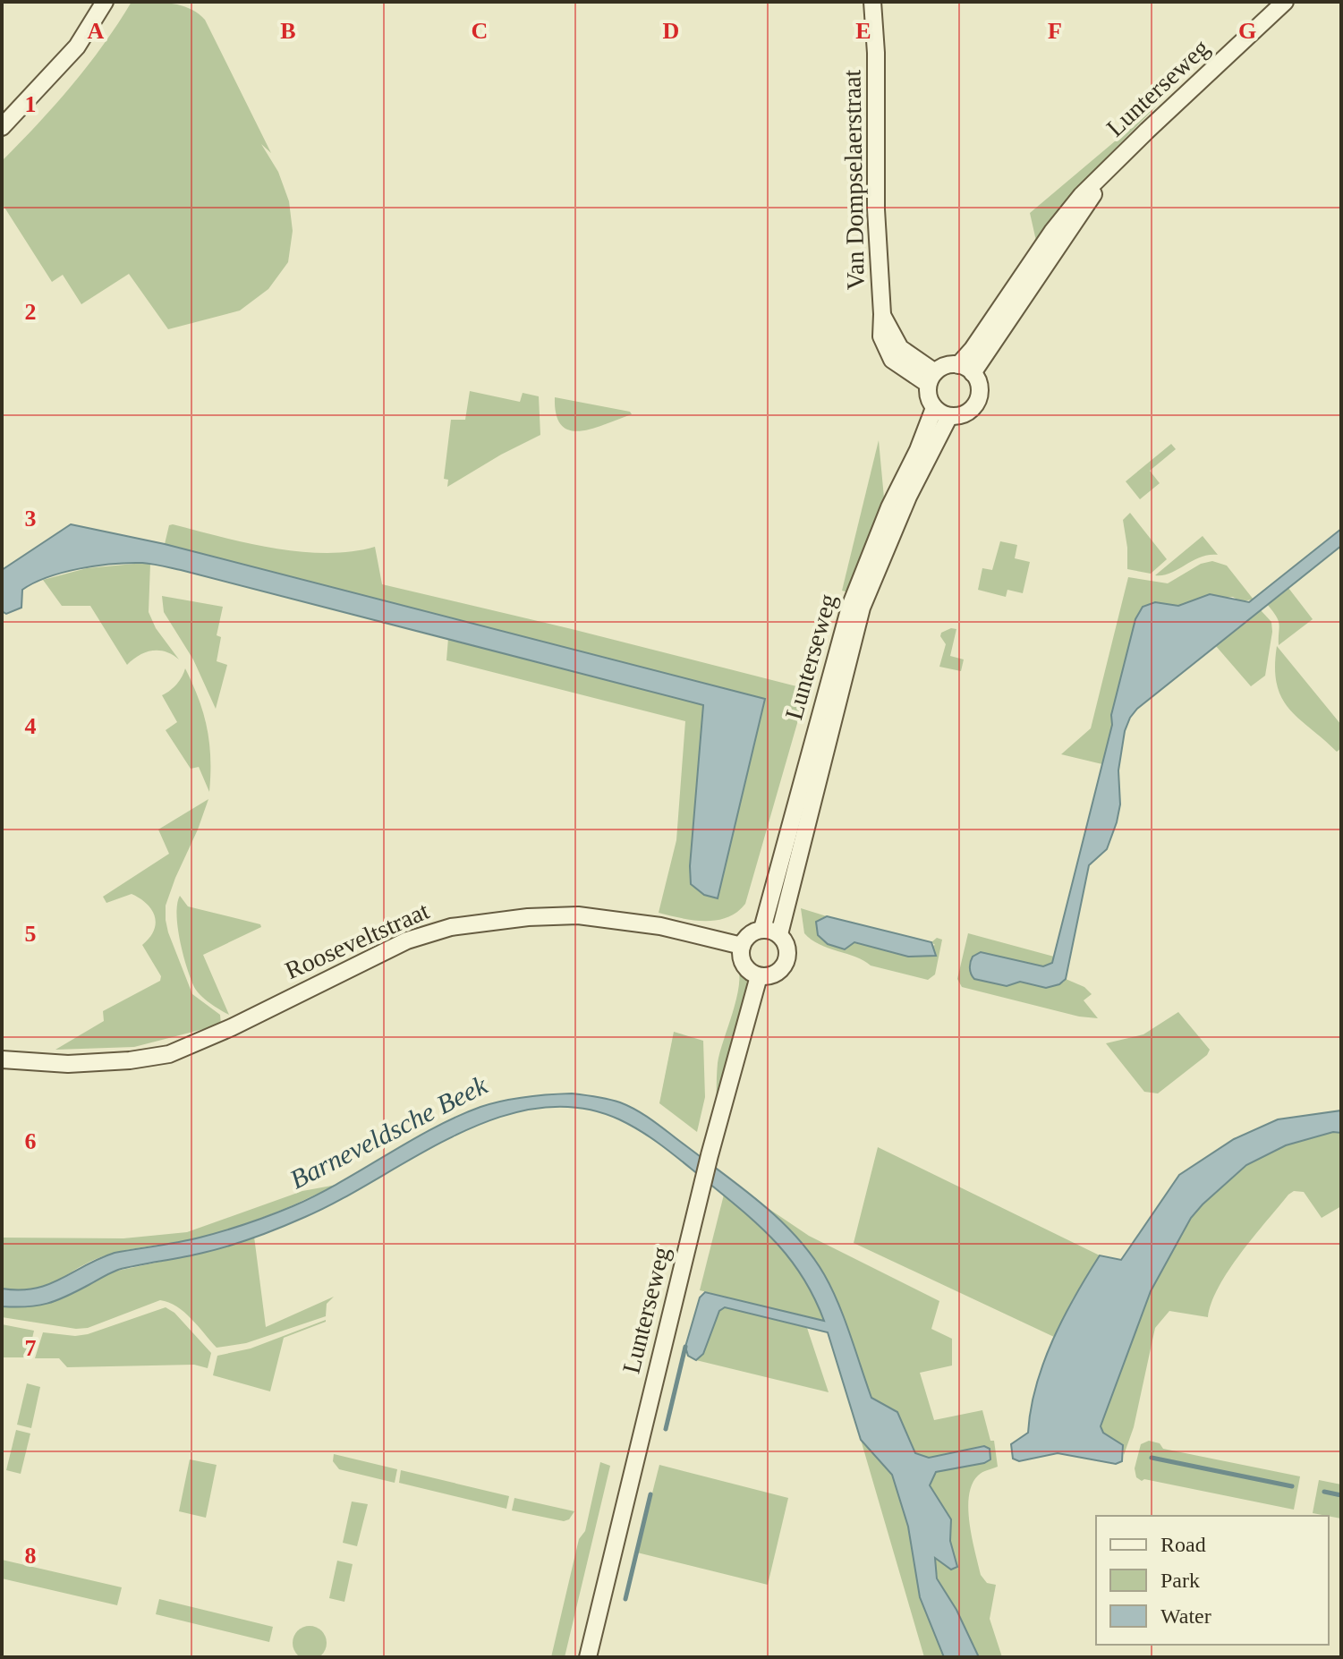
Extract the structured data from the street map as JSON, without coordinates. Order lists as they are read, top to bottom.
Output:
{
  "streets": {
    "main road": ["Lunterseweg", "Van Dompselaerstraat", "Rooseveltstraat"]
  },
  "crossings": [
    ["Lunterseweg", "Van Dompselaerstraat"],
    ["Lunterseweg", "Rooseveltstraat"]
  ],
  "water": ["Barneveldsche Beek"],
  "legend": ["Road", "Park", "Water"],
  "grid": {
    "columns": [
      "A",
      "B",
      "C",
      "D",
      "E",
      "F",
      "G"
    ],
    "rows": [
      "1",
      "2",
      "3",
      "4",
      "5",
      "6",
      "7",
      "8"
    ]
  }
}
